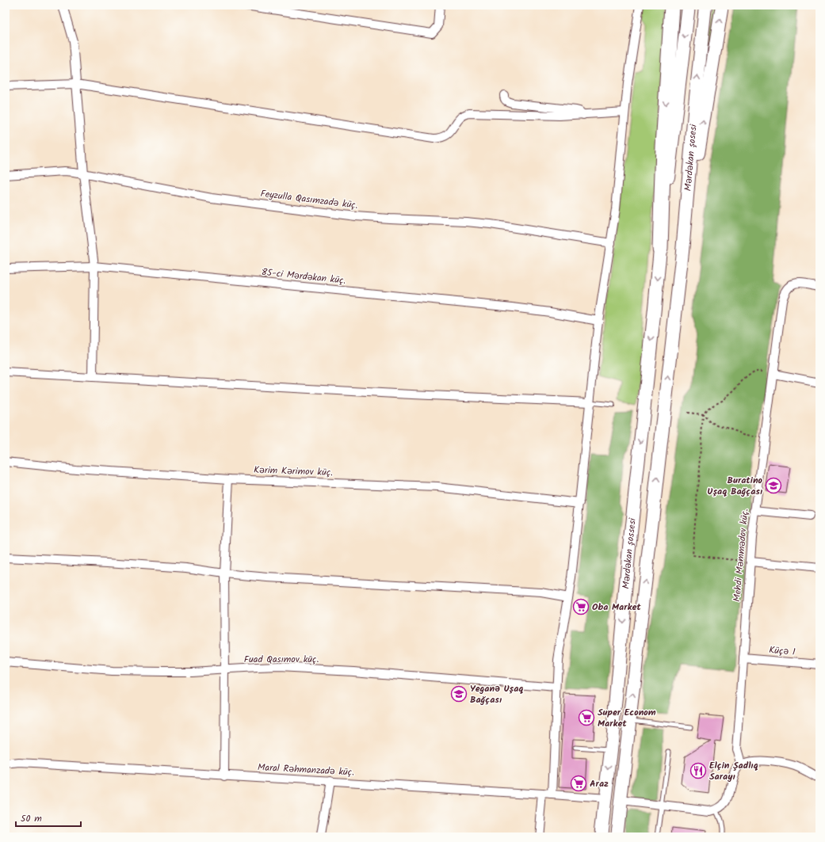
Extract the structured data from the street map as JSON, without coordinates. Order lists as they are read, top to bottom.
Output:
{
  "streets": {
    "main road": ["Mərdəkan şosesi", "Mərdəkan şossesi"],
    "street": [
      "Feyzulla Qasımzadə küç.",
      "85-ci Mərdəkan küç.",
      "Kərim Kərimov küç.",
      "Mehdi Məmmədov küç.",
      "Küçə 1",
      "Fuad Qasımov küç.",
      "Maral Rəhmanzadə küç."
    ]
  },
  "crossings": [
    ["Mərdəkan şosesi", "Mərdəkan şossesi"],
    ["Mərdəkan şossesi", "Maral Rəhmanzadə küç."],
    ["Mehdi Məmmədov küç.", "Küçə 1"]
  ],
  "places": {
    "school or university": ["Buratino Uşaq Bağçası", "Yeganə Uşaq Bağçası"],
    "supermarket": ["Oba Market", "Super Econom Market", "Araz"],
    "restaurant": ["Elçin Şadlıq Sarayı"]
  },
  "scale_bar": "50 m"
}
